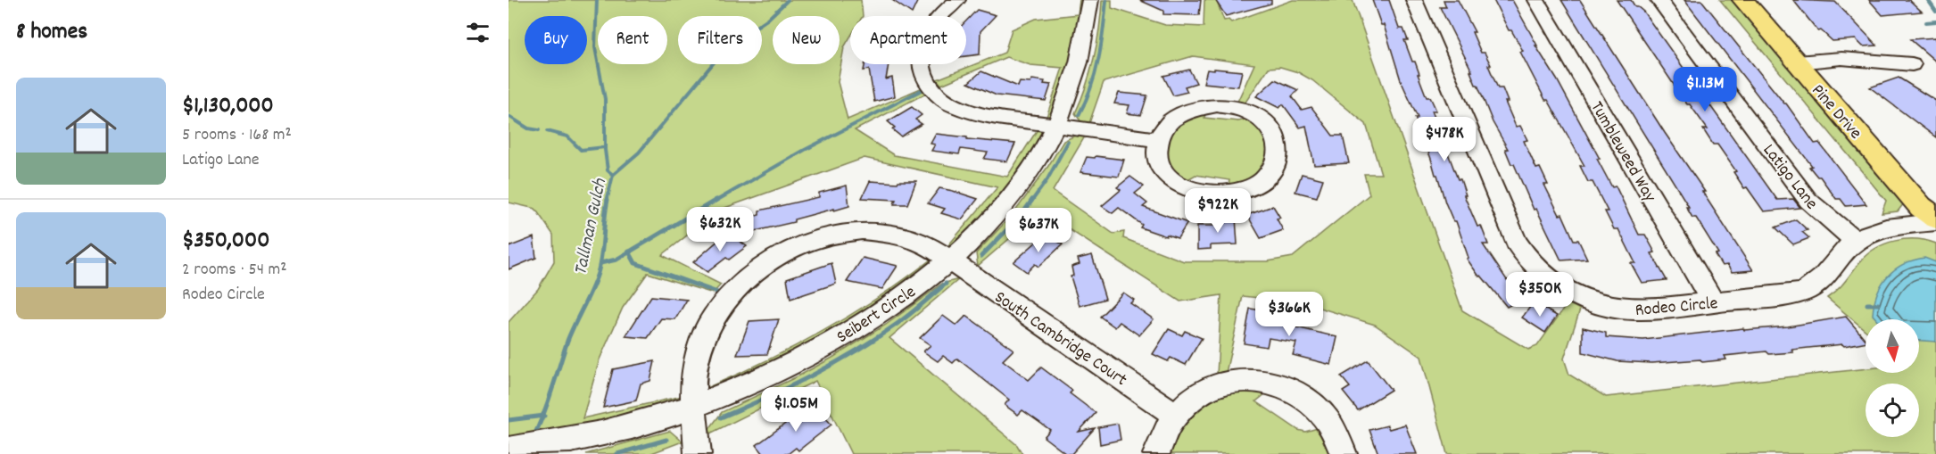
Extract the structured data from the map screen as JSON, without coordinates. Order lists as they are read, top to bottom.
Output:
{
  "streets": {
    "main road": ["Pine Drive"],
    "street": [
      "Tumbleweed Way",
      "Latigo Lane",
      "Rodeo Circle",
      "Seibert Circle",
      "South Cambridge Court"
    ]
  },
  "crossings": [
    ["Tumbleweed Way", "Rodeo Circle"],
    ["Latigo Lane", "Rodeo Circle"],
    ["Seibert Circle", "South Cambridge Court"]
  ],
  "water": ["Tallman Gulch"],
  "north": "bottom",
  "page": {
    "heading": "8 homes",
    "chip": [
      "Buy",
      "Rent",
      "Filters",
      "New",
      "Apartment"
    ],
    "list": [
      {
        "name": "$1,130,000",
        "note": "5 rooms · 168 m² · Latigo Lane"
      },
      {
        "name": "$350,000",
        "note": "2 rooms · 54 m² · Rodeo Circle"
      }
    ],
    "price": [
      "$1.13M",
      "$478K",
      "$922K",
      "$632K",
      "$637K",
      "$350K",
      "$366K",
      "$1.05M"
    ]
  }
}
